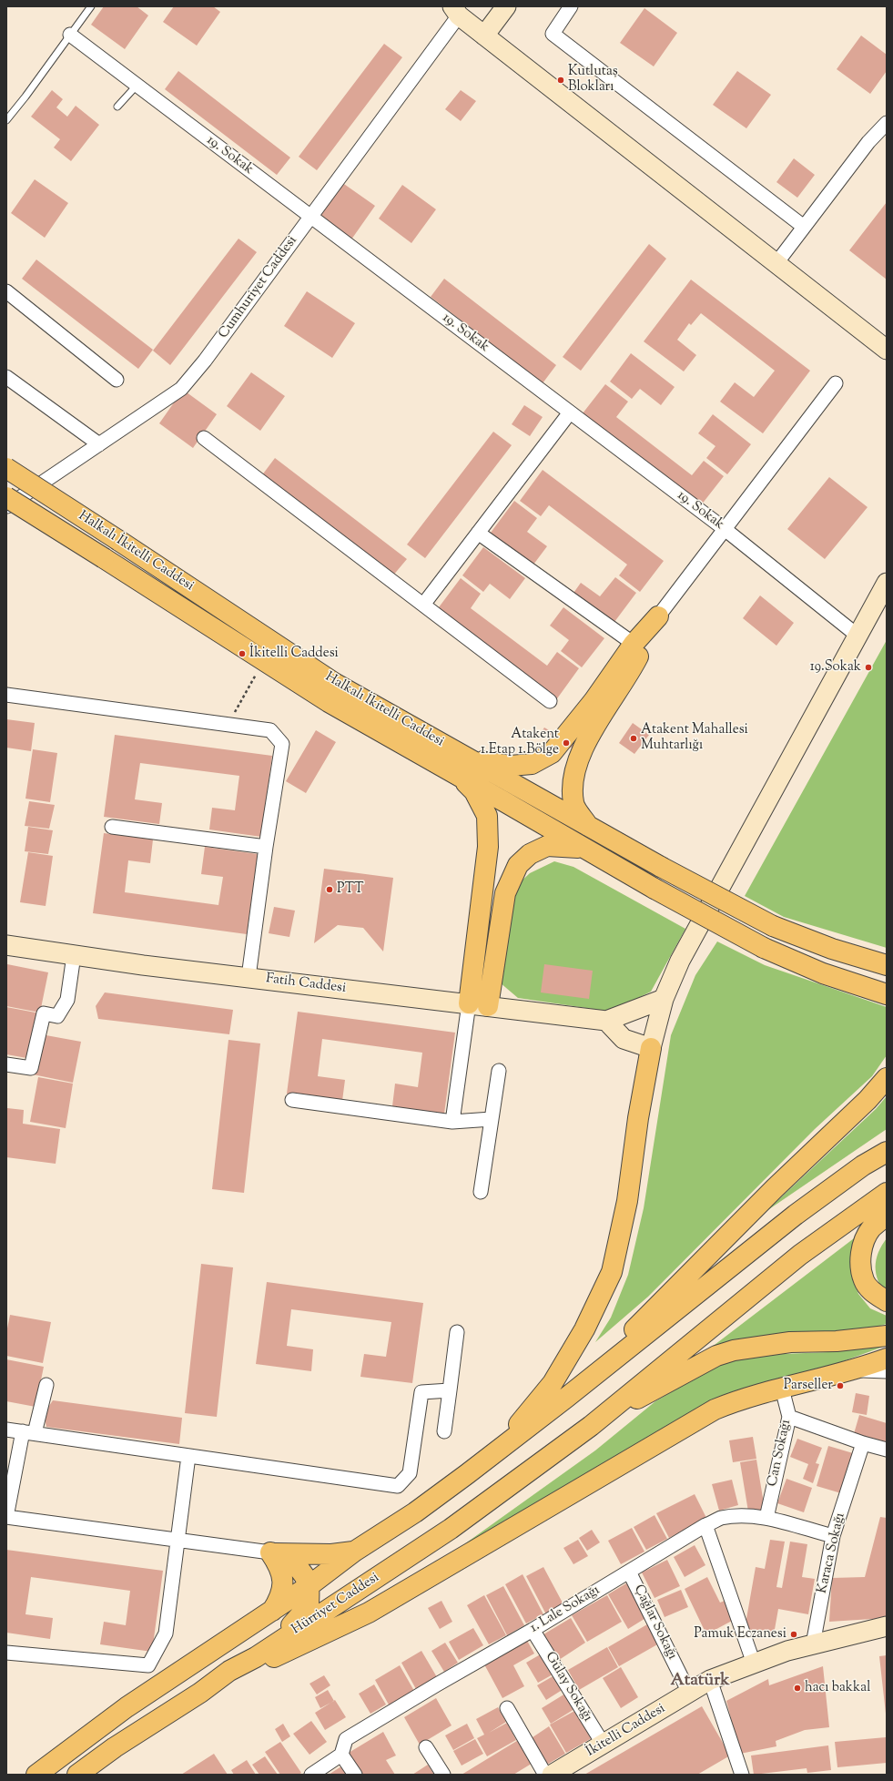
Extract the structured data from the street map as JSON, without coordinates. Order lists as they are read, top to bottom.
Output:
{
  "streets": {
    "main road": ["Halkalı İkitelli Caddesi", "Hürriyet Caddesi"],
    "street": [
      "19. Sokak",
      "Cumhuriyet Caddesi",
      "Fatih Caddesi",
      "Can Sokağı",
      "Karaca Sokağı",
      "1. Lale Sokağı",
      "Çağlar Sokağı",
      "Gülay Sokağı",
      "İkitelli Caddesi"
    ]
  },
  "crossings": [
    ["19. Sokak", "Cumhuriyet Caddesi"],
    ["Can Sokağı", "1. Lale Sokağı"],
    ["Karaca Sokağı", "1. Lale Sokağı"],
    ["Karaca Sokağı", "İkitelli Caddesi"],
    ["1. Lale Sokağı", "Çağlar Sokağı"],
    ["1. Lale Sokağı", "Gülay Sokağı"],
    ["Çağlar Sokağı", "İkitelli Caddesi"],
    ["Gülay Sokağı", "İkitelli Caddesi"]
  ],
  "districts": ["Atatürk"],
  "places": [
    "Kutlutaş Blokları",
    "İkitelli Caddesi",
    "19.Sokak",
    "Atakent Mahallesi Muhtarlığı",
    "Atakent 1.Etap 1.Bölge",
    "PTT",
    "Parseller",
    "Pamuk Eczanesi",
    "hacı bakkal"
  ]
}
